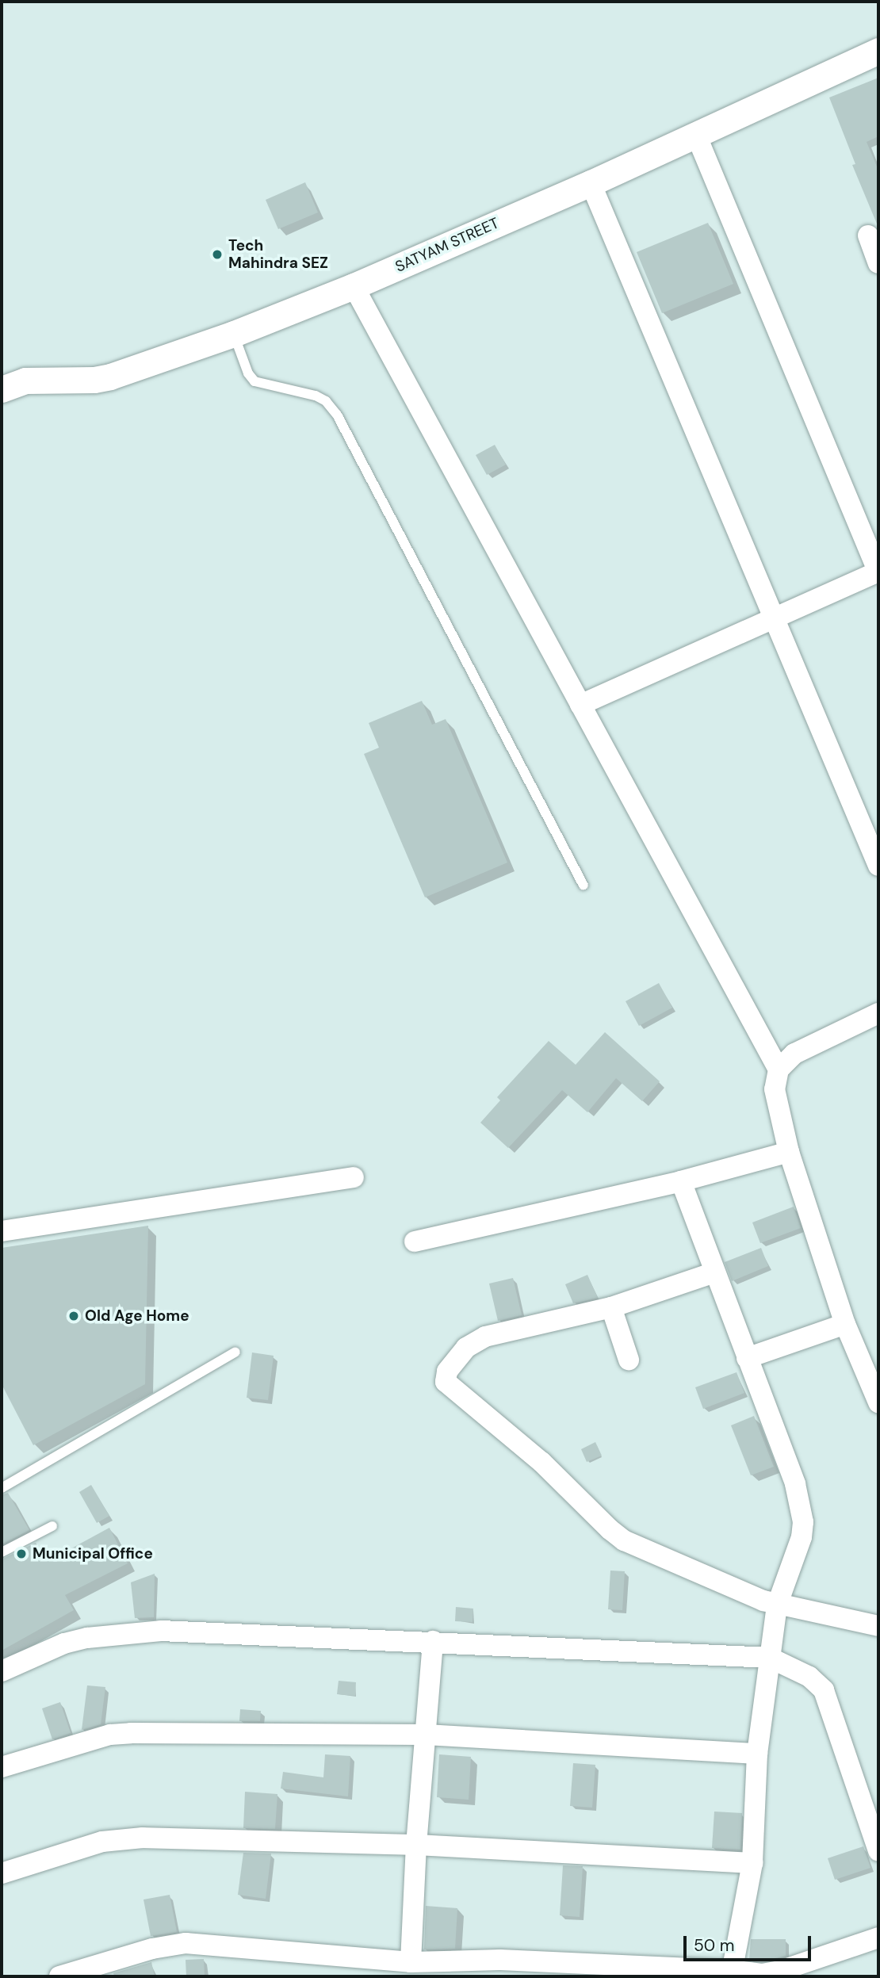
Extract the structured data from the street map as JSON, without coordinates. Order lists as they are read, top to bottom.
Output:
{
  "streets": {
    "street": ["SATYAM STREET"]
  },
  "places": ["Tech Mahindra SEZ", "Old Age Home", "Municipal Office"],
  "scale_bar": "50 m"
}
